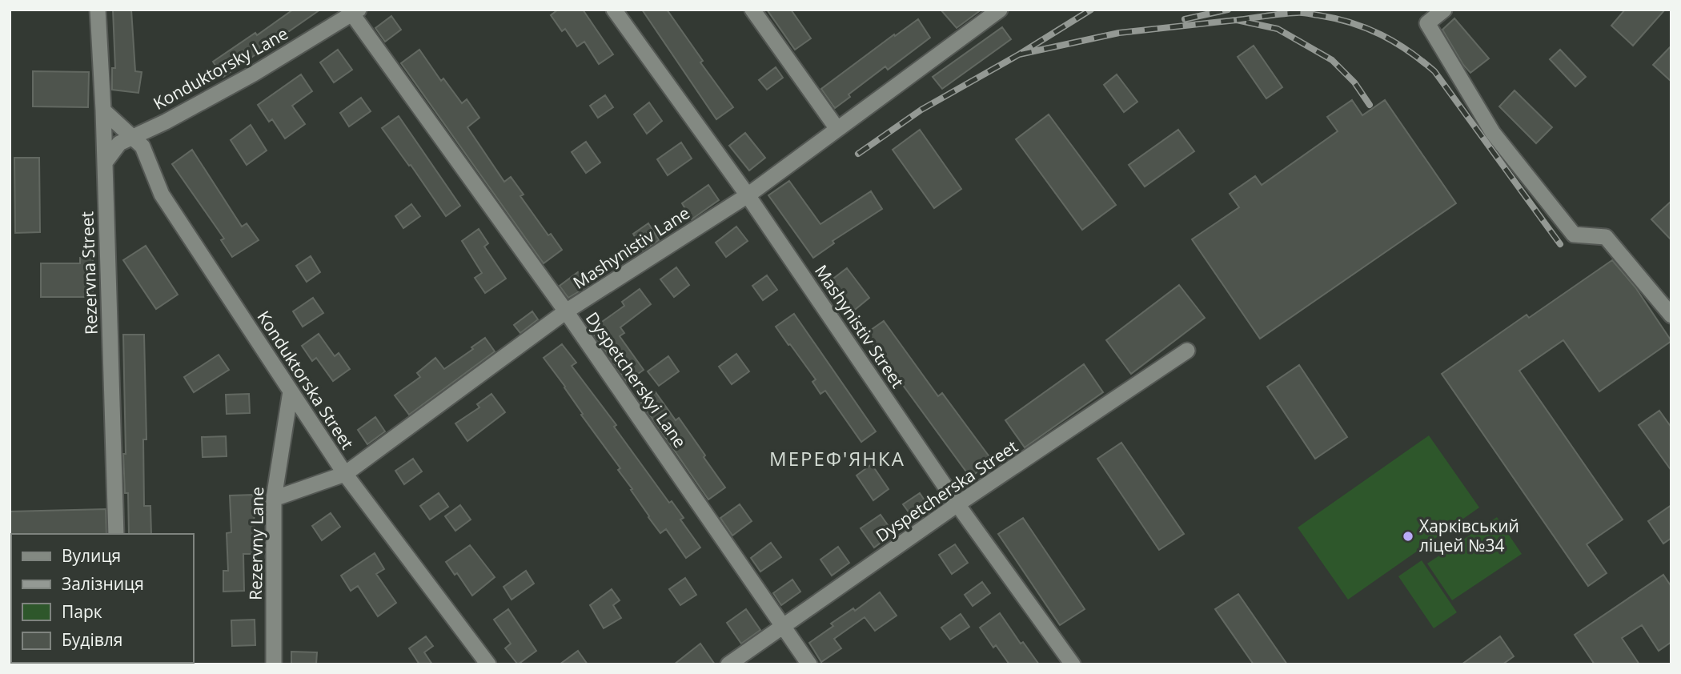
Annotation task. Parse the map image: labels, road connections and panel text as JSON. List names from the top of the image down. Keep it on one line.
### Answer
{"streets":{"street":["Konduktorsky Lane","Mashynistiv Lane","Rezervna Street","Mashynistiv Street","Konduktorska Street","Dyspetcherskyi Lane","Dyspetcherska Street","Rezervny Lane"]},"crossings":[["Konduktorsky Lane","Rezervna Street"],["Konduktorsky Lane","Konduktorska Street"],["Konduktorsky Lane","Dyspetcherskyi Lane"],["Mashynistiv Lane","Mashynistiv Street"],["Mashynistiv Lane","Konduktorska Street"],["Mashynistiv Lane","Dyspetcherskyi Lane"],["Mashynistiv Lane","Rezervny Lane"],["Rezervna Street","Konduktorska Street"],["Mashynistiv Street","Dyspetcherska Street"],["Konduktorska Street","Rezervny Lane"],["Dyspetcherskyi Lane","Dyspetcherska Street"]],"districts":["МЕРЕФ'ЯНКА"],"places":["Харківський ліцей №34"],"legend":["Вулиця","Залізниця","Парк","Будівля"]}
